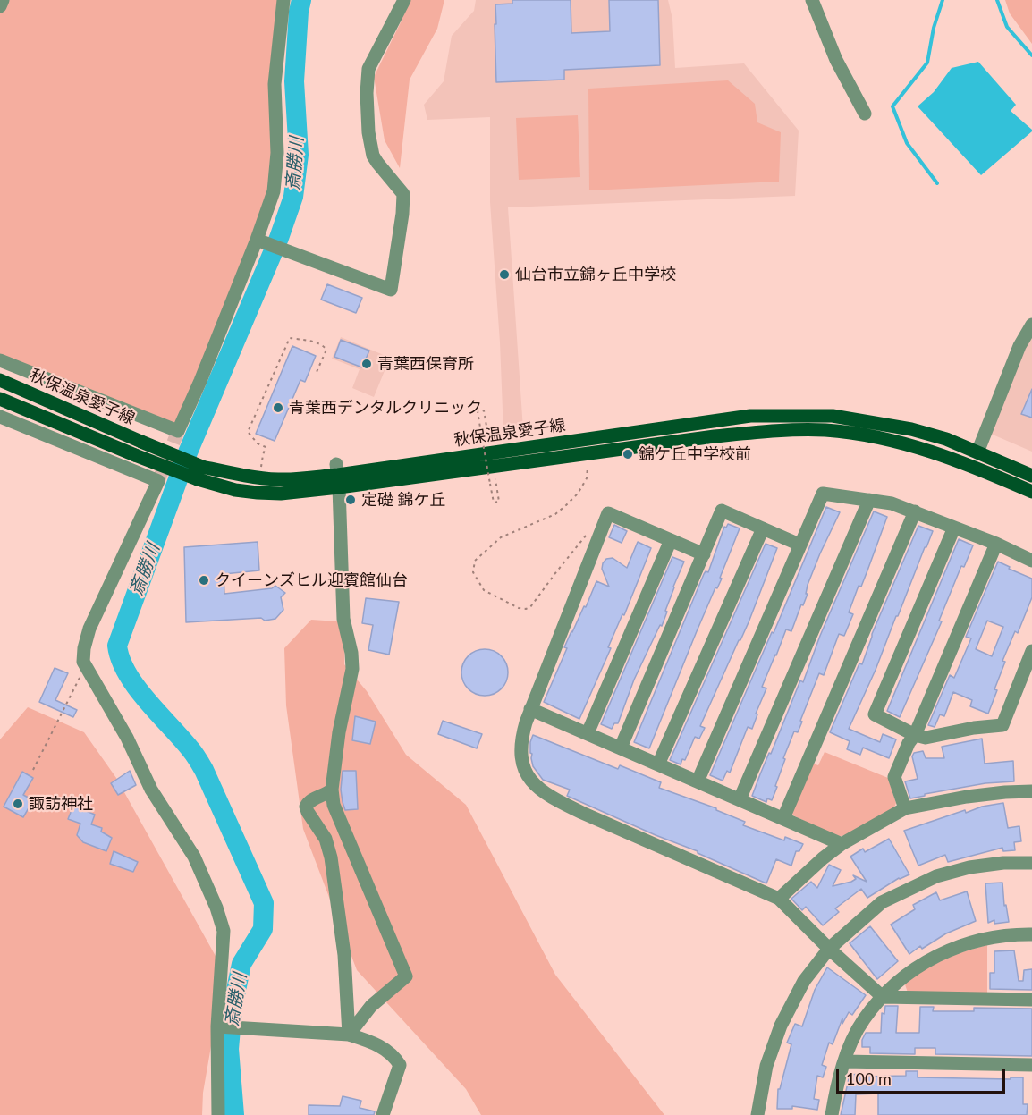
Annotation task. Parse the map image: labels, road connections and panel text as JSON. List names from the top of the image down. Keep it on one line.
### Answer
{"streets":{"main road":["秋保温泉愛子線"]},"water":["斎勝川"],"places":["仙台市立錦ヶ丘中学校","青葉西保育所","青葉西デンタルクリニック","錦ケ丘中学校前","定礎 錦ケ丘","クイーンズヒル迎賓館仙台","諏訪神社"],"scale_bar":"100 m"}
